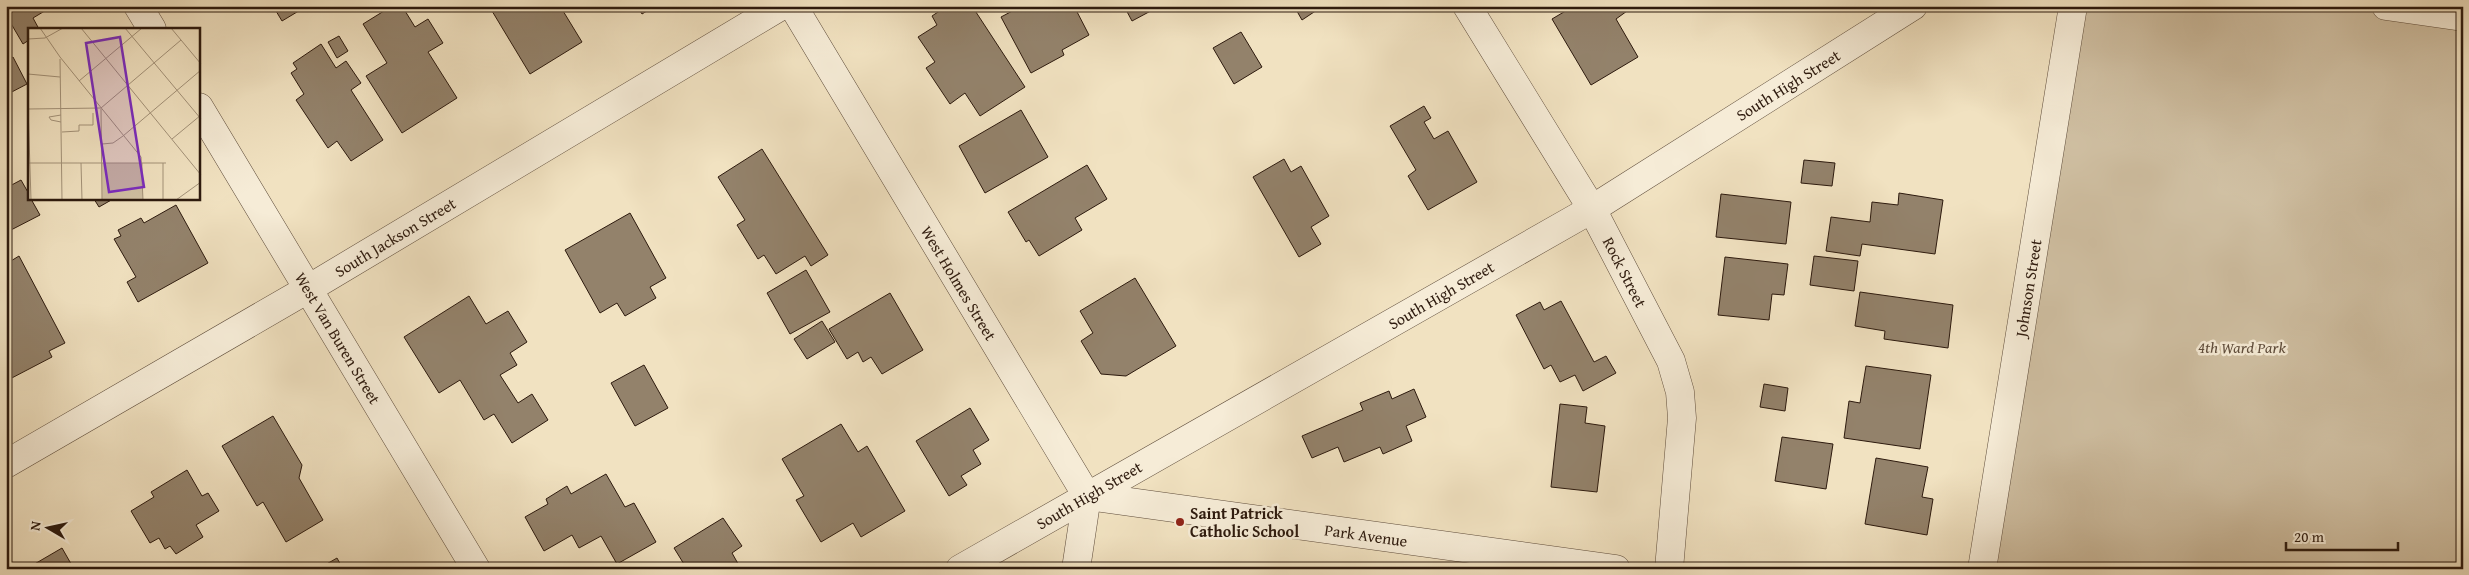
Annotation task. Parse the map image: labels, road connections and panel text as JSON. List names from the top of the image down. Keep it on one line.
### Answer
{"streets":{"street":["South High Street","South Jackson Street","Rock Street","West Holmes Street","Johnson Street","West Van Buren Street","Park Avenue"]},"crossings":[["South High Street","Rock Street"],["South High Street","West Holmes Street"],["South High Street","Park Avenue"],["South Jackson Street","West Van Buren Street"],["West Holmes Street","Park Avenue"]],"parks":["4th Ward Park"],"places":["Saint Patrick Catholic School"],"scale_bar":"20 m","north":"left"}
